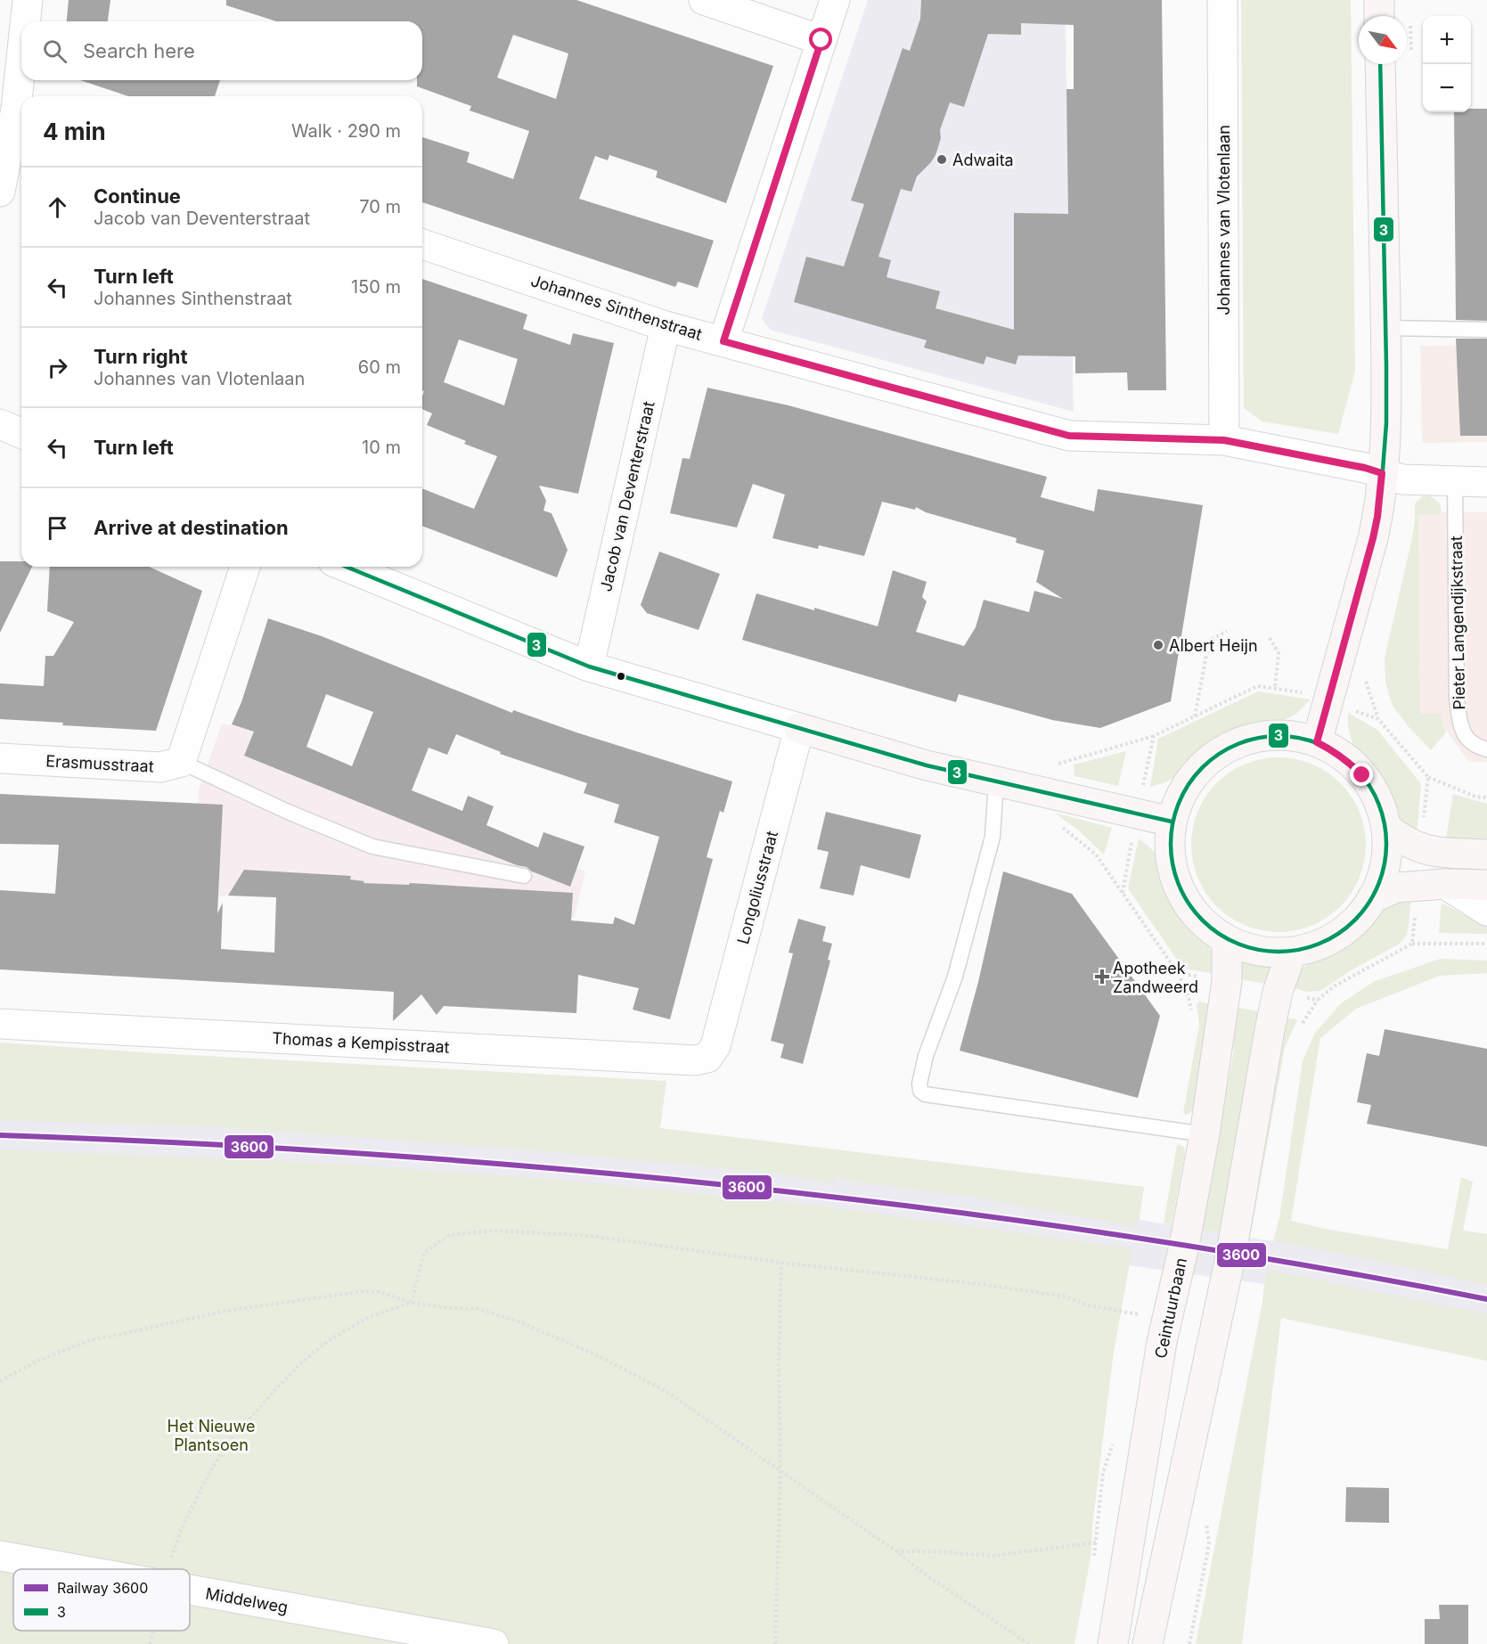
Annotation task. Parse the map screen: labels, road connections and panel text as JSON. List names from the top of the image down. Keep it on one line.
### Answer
{"streets":{"street":["Johannes van Vlotenlaan","Johannes Sinthenstraat","Jacob van Deventerstraat","Erasmusstraat","Longoliusstraat","Thomas a Kempisstraat","Ceintuurbaan","Middelweg"],"lane":["Pieter Langendijkstraat"]},"crossings":[["Johannes van Vlotenlaan","Johannes Sinthenstraat"],["Johannes Sinthenstraat","Jacob van Deventerstraat"],["Johannes Sinthenstraat","Pieter Langendijkstraat"],["Longoliusstraat","Thomas a Kempisstraat"]],"parks":["Het Nieuwe Plantsoen"],"places":{"other":["Adwaita","Albert Heijn"],"health":["Apotheek Zandweerd"]},"lines":["transit line 3","rail line 3600"],"legend":["Railway 3600","3"],"north":"bottom right","page":{"map_buttons":["+","−"],"search":"Search here","heading":["4 min","Walk · 290 m"],"list":[["Continue","Jacob van Deventerstraat","70 m"],["Turn left","Johannes Sinthenstraat","150 m"],["Turn right","Johannes van Vlotenlaan","60 m"],["Turn left","10 m"],"Arrive at destination"]}}
